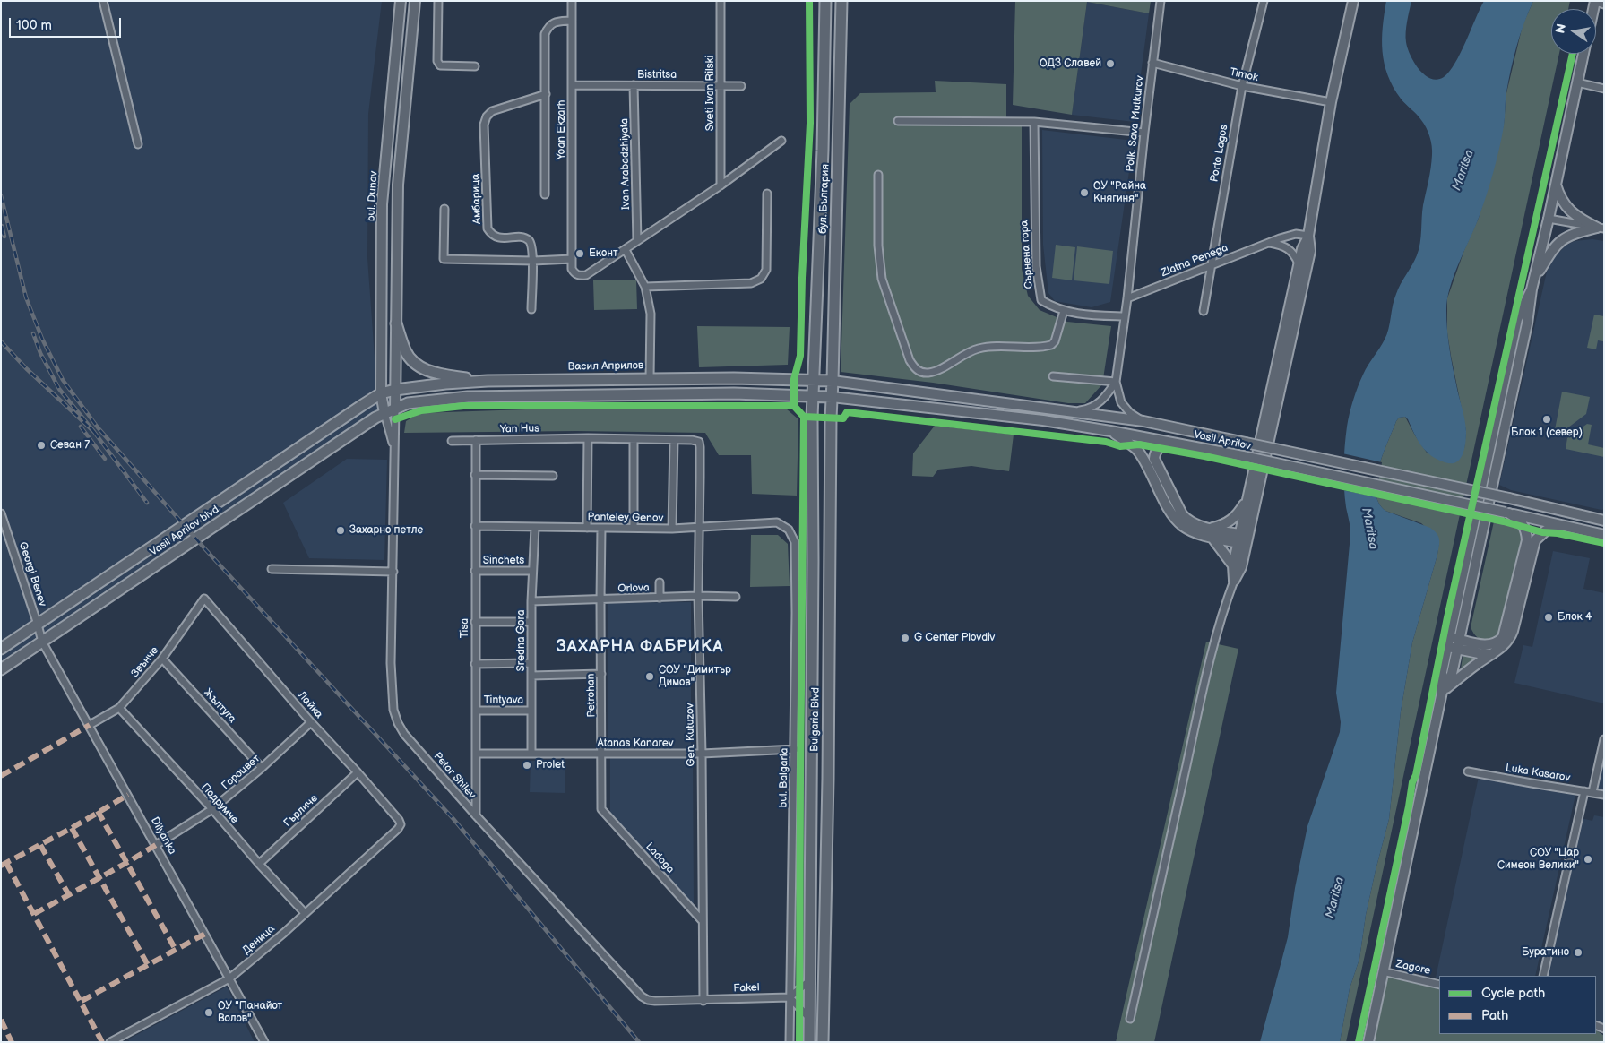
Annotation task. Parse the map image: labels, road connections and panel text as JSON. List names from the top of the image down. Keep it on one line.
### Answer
{"streets":{"main road":["bul. Dunav","бул. България","Васил Априлов","Vasil Aprilov","Vasil Aprilov blvd.","Bulgaria Blvd"],"street":["Bistritsa","Timok","Sveti Ivan Rilski","Polk. Sava Mutkurov","Yoan Ekzarh","Porto Lagos","Ivan Arabadzhiyata","Амбарица","Сърнена гора","Zlatna Penega","Yan Hus","Panteley Genov","Sinchets","Georgi Benev","Orlova","Tisa","Sredna Gora","Звънче","Petrohan","Tintyava","Лайка","Жълтуга","Gen. Kutuzov","Atanas Kanarev","Гороцвет","Luka Kasarov","Petar Shilev","bul. Balgaria","Подрумче","Гърличе","Dilyanka","Ladoga","Деница","Zagore","Fakel"]},"crossings":[["Bistritsa","Sveti Ivan Rilski"],["Bistritsa","Yoan Ekzarh"],["Bistritsa","Ivan Arabadzhiyata"],["Timok","Polk. Sava Mutkurov"],["Timok","Porto Lagos"],["Polk. Sava Mutkurov","Сърнена гора"],["Polk. Sava Mutkurov","Zlatna Penega"],["Porto Lagos","Zlatna Penega"],["bul. Dunav","Васил Априлов"],["bul. Dunav","Vasil Aprilov blvd."],["bul. Dunav","Petar Shilev"],["бул. България","Васил Априлов"],["бул. България","Vasil Aprilov"],["бул. България","Bulgaria Blvd"],["Васил Априлов","Vasil Aprilov"],["Васил Априлов","Vasil Aprilov blvd."],["Yan Hus","Tisa"],["Yan Hus","Gen. Kutuzov"],["Vasil Aprilov","Bulgaria Blvd"],["Panteley Genov","Tisa"],["Panteley Genov","Sredna Gora"],["Panteley Genov","Petrohan"],["Panteley Genov","Gen. Kutuzov"],["Panteley Genov","bul. Balgaria"],["Vasil Aprilov blvd.","Georgi Benev"],["Vasil Aprilov blvd.","Petar Shilev"],["Vasil Aprilov blvd.","Dilyanka"],["Sinchets","Tisa"],["Sinchets","Sredna Gora"],["Georgi Benev","Dilyanka"],["Orlova","Sredna Gora"],["Orlova","Petrohan"],["Orlova","Gen. Kutuzov"],["Tisa","Tintyava"],["Tisa","Atanas Kanarev"],["Tisa","Petar Shilev"],["Sredna Gora","Tintyava"],["Sredna Gora","Atanas Kanarev"],["Звънче","Лайка"],["Звънче","Жълтуга"],["Звънче","Подрумче"],["Звънче","Dilyanka"],["Petrohan","Atanas Kanarev"],["Petrohan","Ladoga"],["Лайка","Гороцвет"],["Лайка","Гърличе"],["Лайка","Деница"],["Жълтуга","Гороцвет"],["Gen. Kutuzov","Atanas Kanarev"],["Gen. Kutuzov","Petar Shilev"],["Gen. Kutuzov","Ladoga"],["Gen. Kutuzov","Fakel"],["Atanas Kanarev","bul. Balgaria"],["Гороцвет","Подрумче"],["Гороцвет","Dilyanka"],["Petar Shilev","Fakel"],["bul. Balgaria","Fakel"],["Подрумче","Гърличе"],["Подрумче","Деница"],["Dilyanka","Деница"]],"districts":["ЗАХАРНА ФАБРИКА"],"water":["Maritsa"],"places":["ОДЗ Славей","ОУ \"Райна Княгиня\"","Еконт","Блок 1 (север)","Севан 7","Захарно петле","Блок 4","G Center Plovdiv","СОУ \"Димитър Димов\"","Prolet","СОУ \"Цар Симеон Велики\"","Буратино","ОУ \"Панайот Волов\""],"legend":["Cycle path","Path"],"scale_bar":"100 m","north":"left"}
